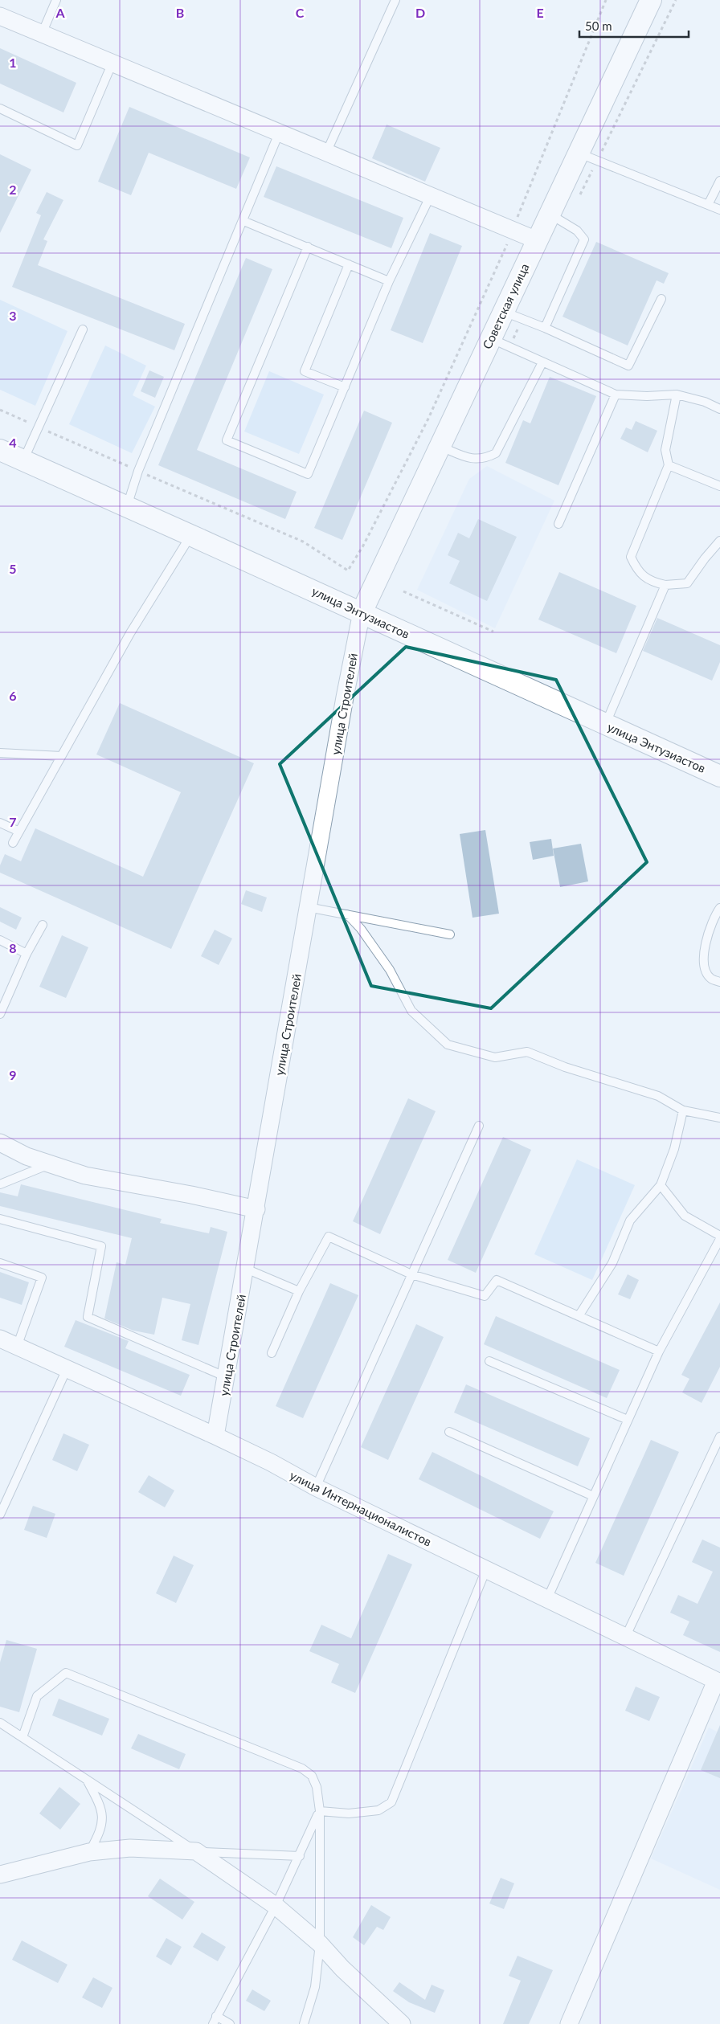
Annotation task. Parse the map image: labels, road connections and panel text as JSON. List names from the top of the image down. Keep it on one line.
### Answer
{"streets":{"street":["Советская улица","улица Энтузиастов","улица Строителей","улица Интернационалистов"]},"crossings":[["Советская улица","улица Энтузиастов"],["Советская улица","улица Строителей"],["улица Энтузиастов","улица Строителей"],["улица Строителей","улица Интернационалистов"]],"scale_bar":"50 m","grid":{"columns":["A","B","C","D","E"],"rows":["1","2","3","4","5","6","7","8","9"]}}
